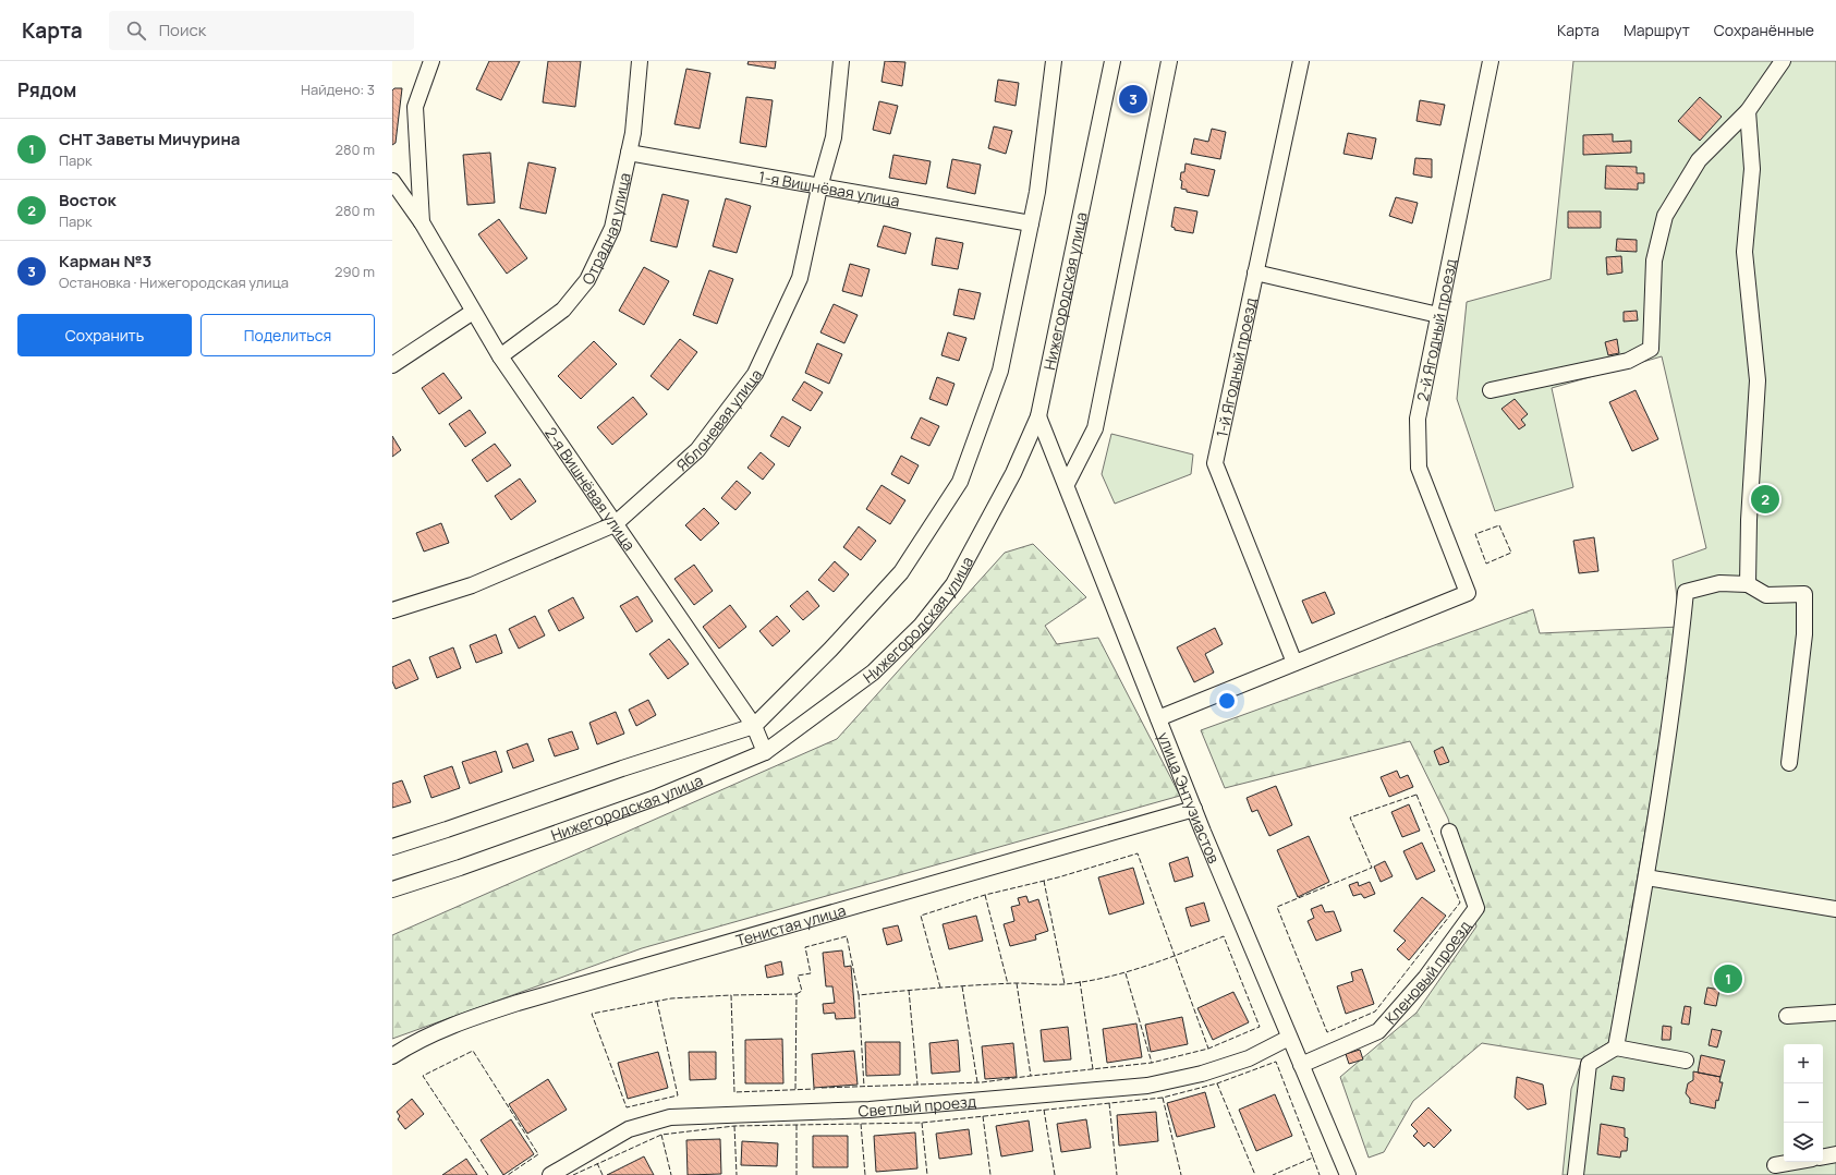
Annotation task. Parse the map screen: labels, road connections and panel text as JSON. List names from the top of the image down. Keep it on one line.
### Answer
{"streets":{"street":["1-я Вишнёвая улица","Отрадная улица","Нижегородская улица","2-й Ягодный проезд","1-й Ягодный проезд","Яблоневая улица","2-я Вишнёвая улица","улица Энтузиастов","Тенистая улица","Кленовый проезд","Светлый проезд"]},"crossings":[["1-я Вишнёвая улица","Отрадная улица"],["1-я Вишнёвая улица","Яблоневая улица"],["Отрадная улица","2-я Вишнёвая улица"],["Нижегородская улица","2-я Вишнёвая улица"],["Нижегородская улица","улица Энтузиастов"],["2-й Ягодный проезд","1-й Ягодный проезд"],["Яблоневая улица","2-я Вишнёвая улица"],["улица Энтузиастов","Тенистая улица"],["улица Энтузиастов","Кленовый проезд"],["улица Энтузиастов","Светлый проезд"]],"page":{"header":"Карта","search":"Поиск","nav":["Карта","Маршрут","Сохранённые"],"heading":["Рядом","Найдено: 3"],"pins":["3","2","1"],"list":[{"mark":"1","name":"СНТ Заветы Мичурина","note":"Парк","value":"280 m"},{"mark":"2","name":"Восток","note":"Парк","value":"280 m"},{"mark":"3","name":"Карман №3","note":"Остановка · Нижегородская улица","value":"290 m"}],"buttons":["Сохранить","Поделиться"],"map_buttons":["+","−"]}}
